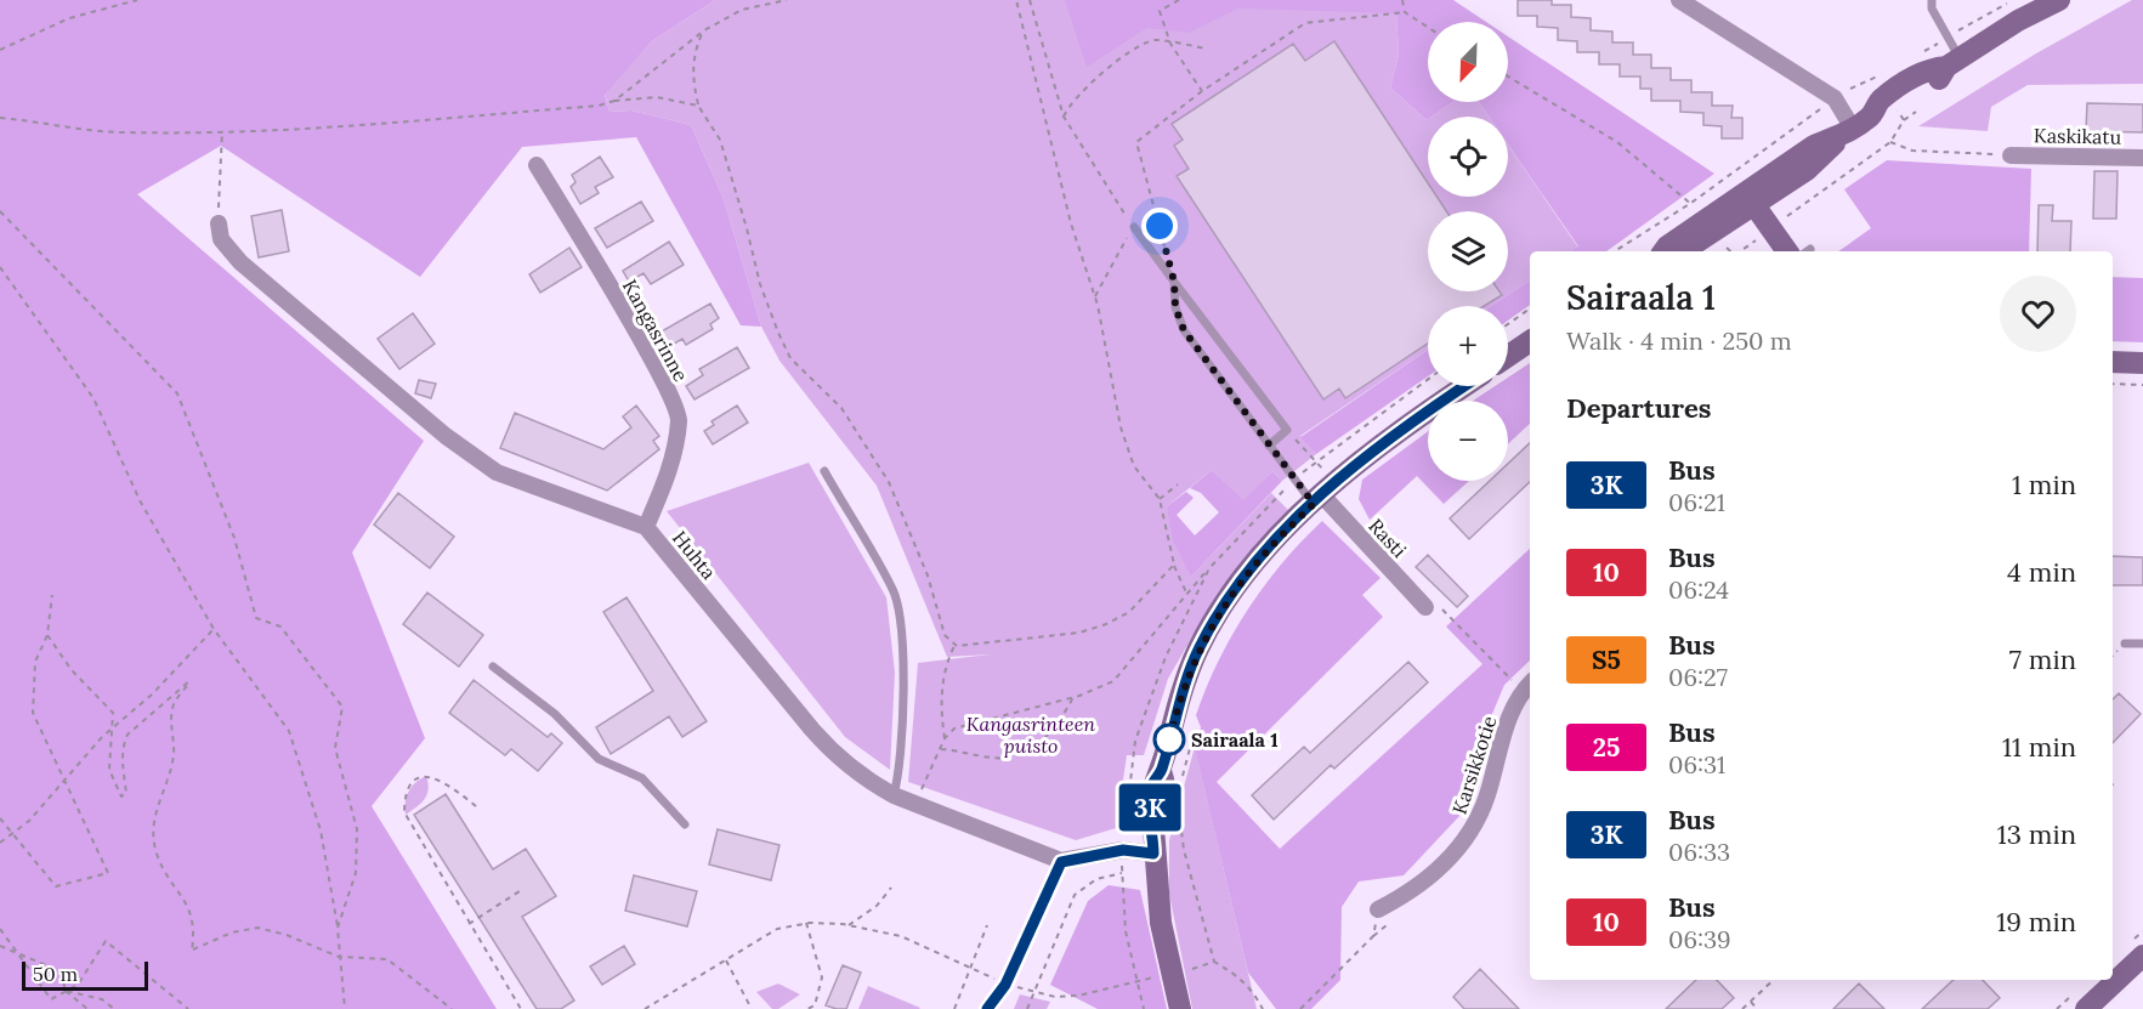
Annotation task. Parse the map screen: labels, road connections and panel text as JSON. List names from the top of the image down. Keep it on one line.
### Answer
{"streets":{"street":["Kaskikatu","Kangasrinne","Rasti","Huhta","Karsikkotie"]},"crossings":[["Kangasrinne","Huhta"]],"parks":["Kangasrinteen puisto"],"places":["Sairaala 1"],"lines":["bus line 3K"],"scale_bar":"50 m","north":"bottom left","page":{"on_map":"3K","map_buttons":["+","−"],"heading":[["Sairaala 1","Walk · 4 min · 250 m"],"Departures"],"list":[{"mark":"3K","name":"Bus","note":"06:21","value":"1 min"},{"mark":"10","name":"Bus","note":"06:24","value":"4 min"},{"mark":"S5","name":"Bus","note":"06:27","value":"7 min"},{"mark":"25","name":"Bus","note":"06:31","value":"11 min"},{"mark":"3K","name":"Bus","note":"06:33","value":"13 min"},{"mark":"10","name":"Bus","note":"06:39","value":"19 min"}],"scale":"50 m"}}
